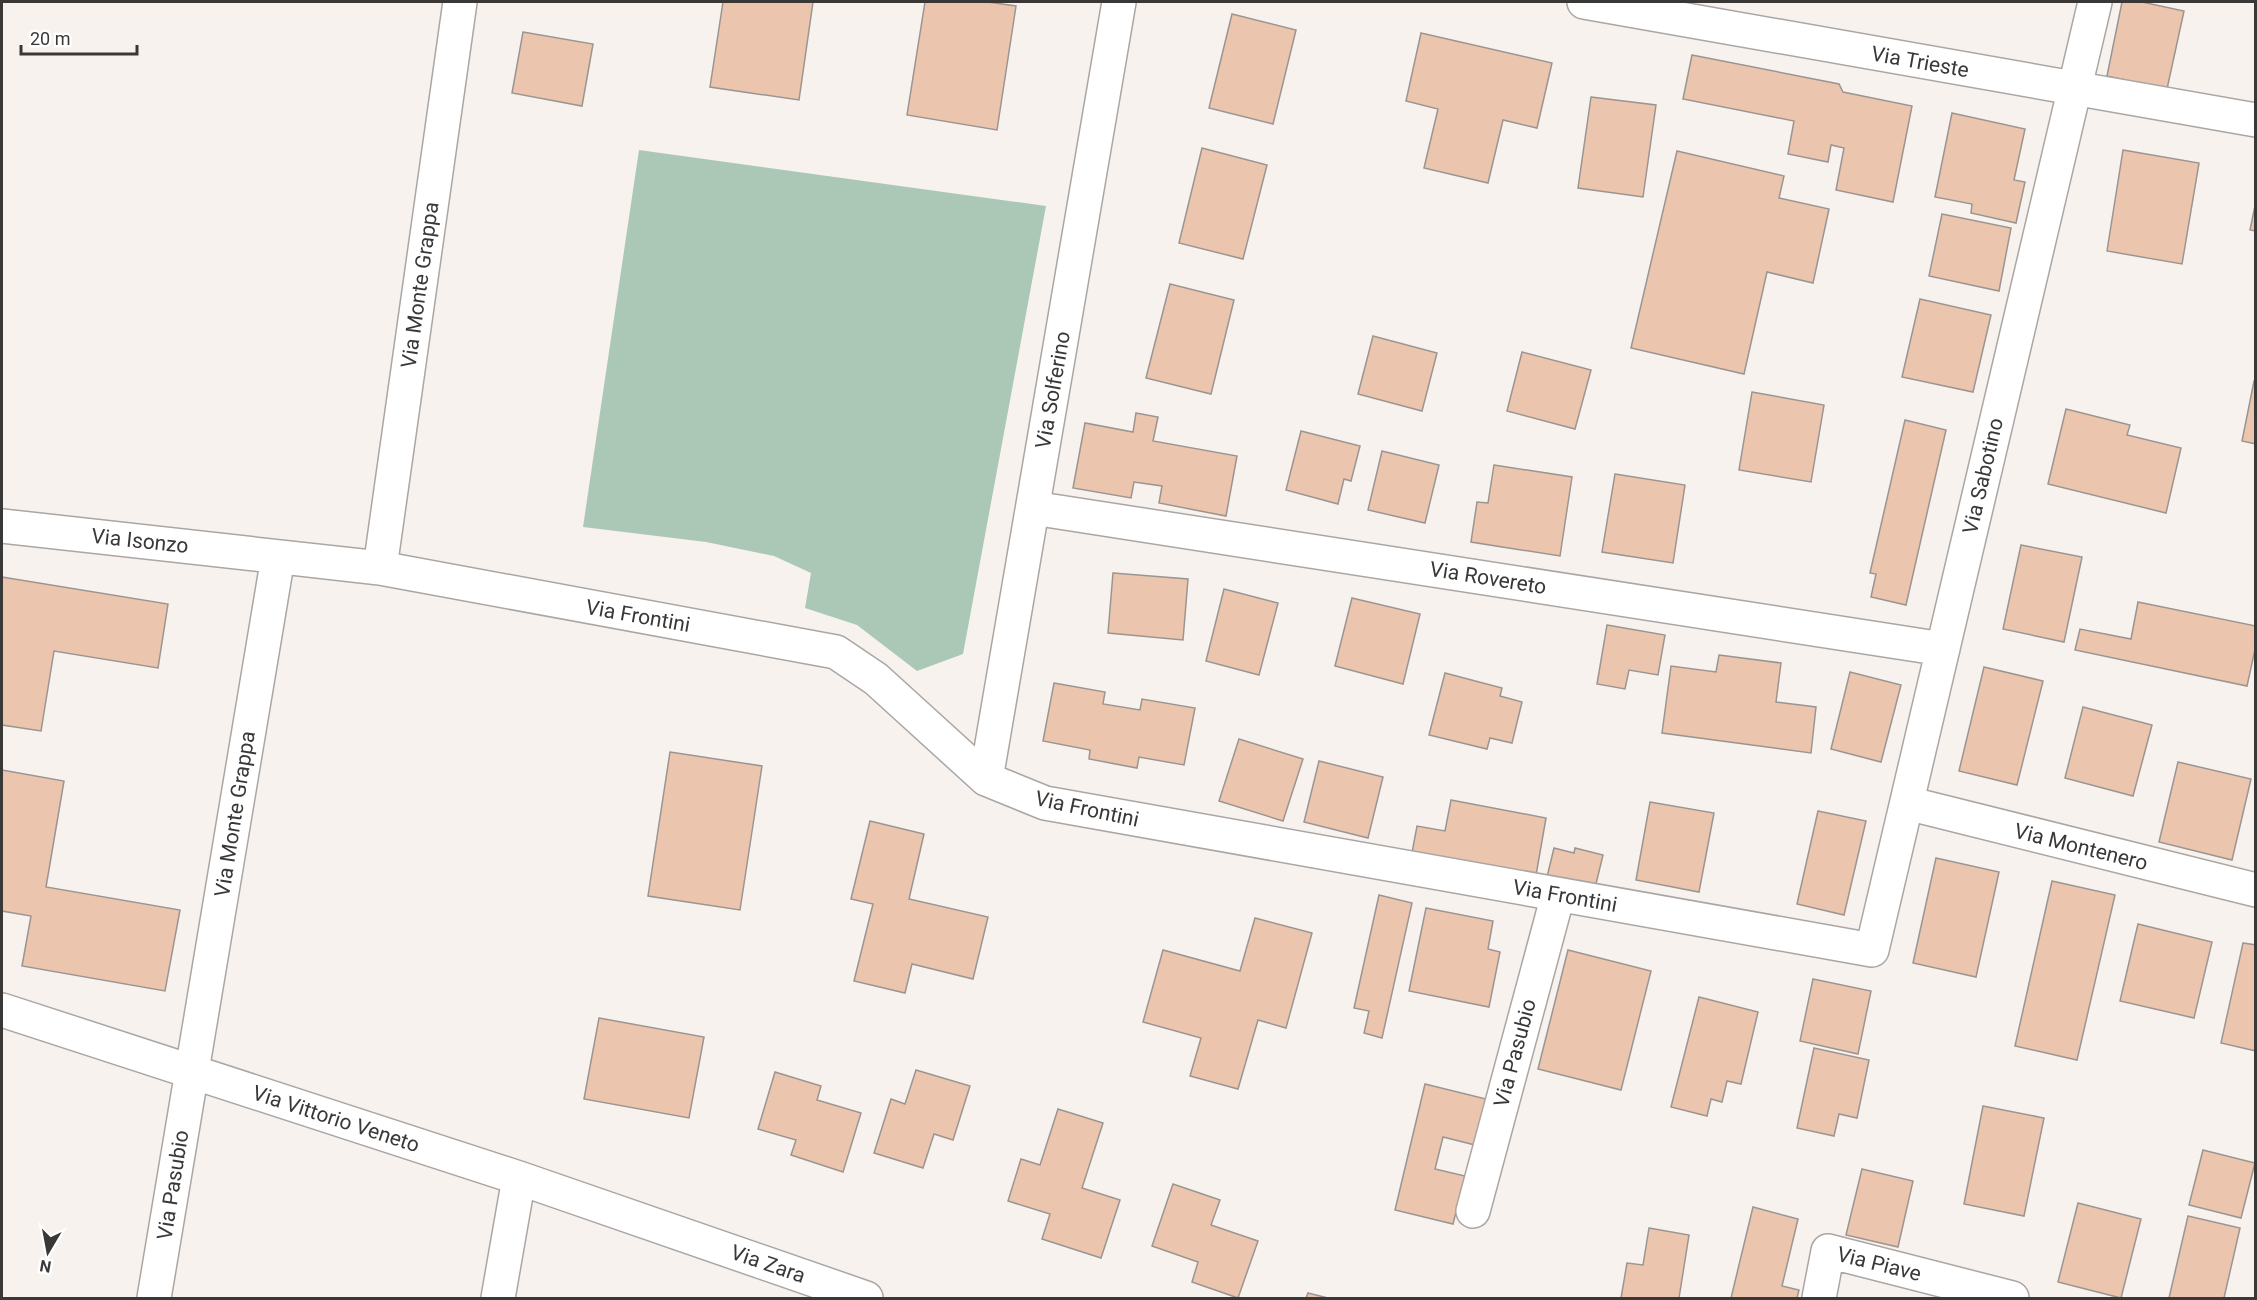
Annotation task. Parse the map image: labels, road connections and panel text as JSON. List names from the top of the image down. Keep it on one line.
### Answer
{"streets":{"street":["Via Trieste","Via Monte Grappa","Via Solferino","Via Sabotino","Via Isonzo","Via Rovereto","Via Frontini","Via Montenero","Via Pasubio","Via Vittorio Veneto","Via Zara","Via Piave"]},"crossings":[["Via Trieste","Via Sabotino"],["Via Monte Grappa","Via Isonzo"],["Via Monte Grappa","Via Frontini"],["Via Monte Grappa","Via Pasubio"],["Via Monte Grappa","Via Vittorio Veneto"],["Via Solferino","Via Rovereto"],["Via Solferino","Via Frontini"],["Via Sabotino","Via Rovereto"],["Via Sabotino","Via Frontini"],["Via Sabotino","Via Montenero"],["Via Isonzo","Via Frontini"],["Via Frontini","Via Pasubio"],["Via Pasubio","Via Vittorio Veneto"],["Via Vittorio Veneto","Via Zara"]],"scale_bar":"20 m","north":"bottom"}
